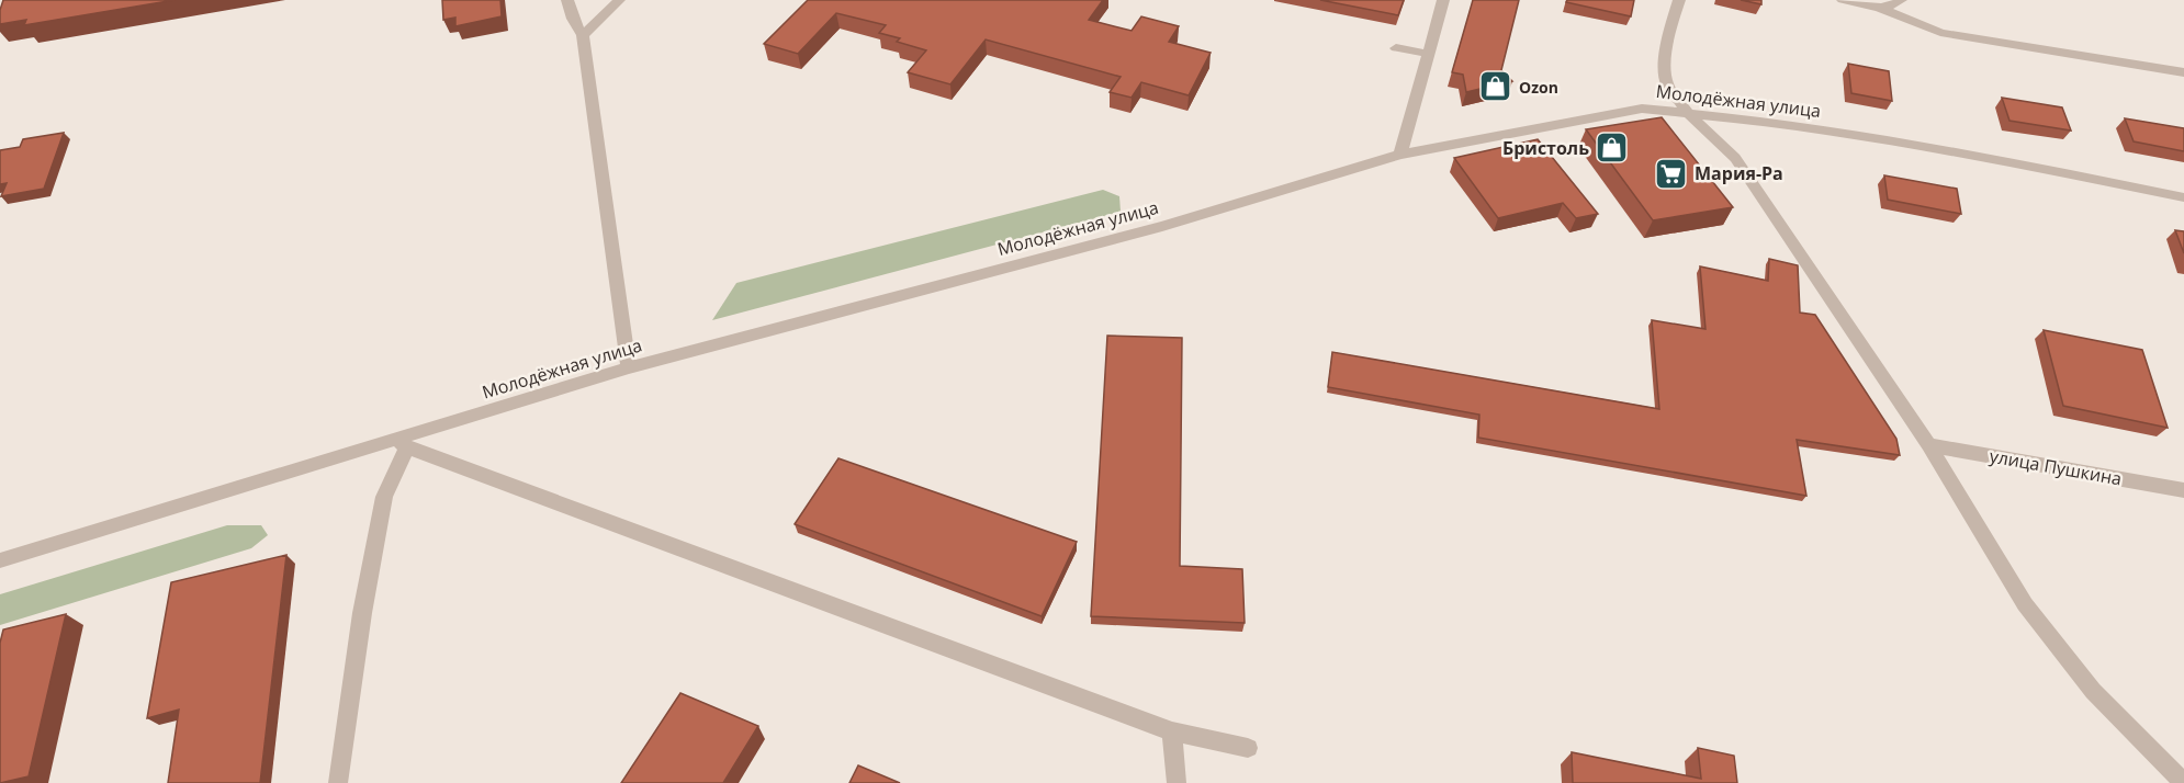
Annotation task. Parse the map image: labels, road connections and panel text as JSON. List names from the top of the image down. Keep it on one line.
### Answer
{"streets":{"street":["Молодёжная улица","улица Пушкина"]},"places":{"shop":["Ozon","Бристоль"],"supermarket":["Мария-Ра"]}}
